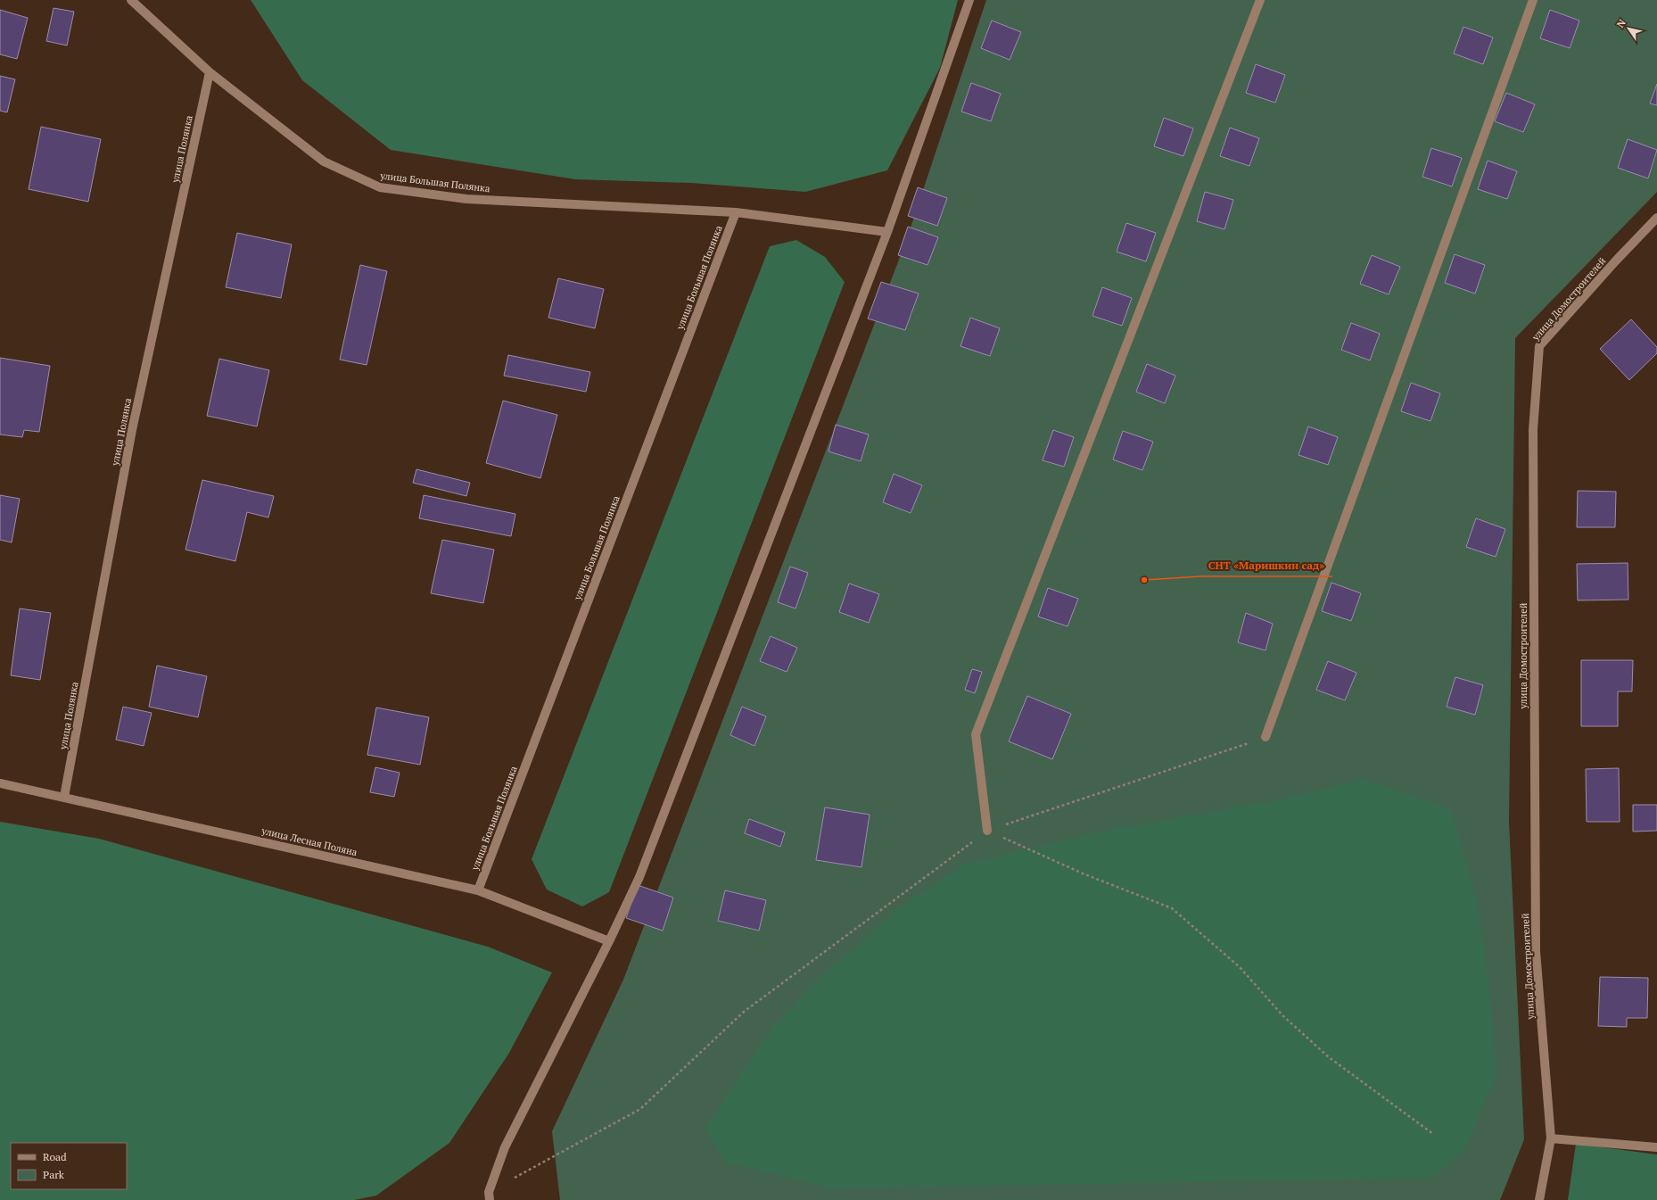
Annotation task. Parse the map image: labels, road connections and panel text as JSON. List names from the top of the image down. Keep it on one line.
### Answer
{"streets":{"street":["улица Полянка","улица Большая Полянка","улица Домостроителей","улица Лесная Поляна"]},"crossings":[["улица Полянка","улица Большая Полянка"],["улица Полянка","улица Лесная Поляна"],["улица Большая Полянка","улица Лесная Поляна"]],"places":["СНТ «Маришкин сад»"],"legend":["Road","Park"],"north":"top left"}
